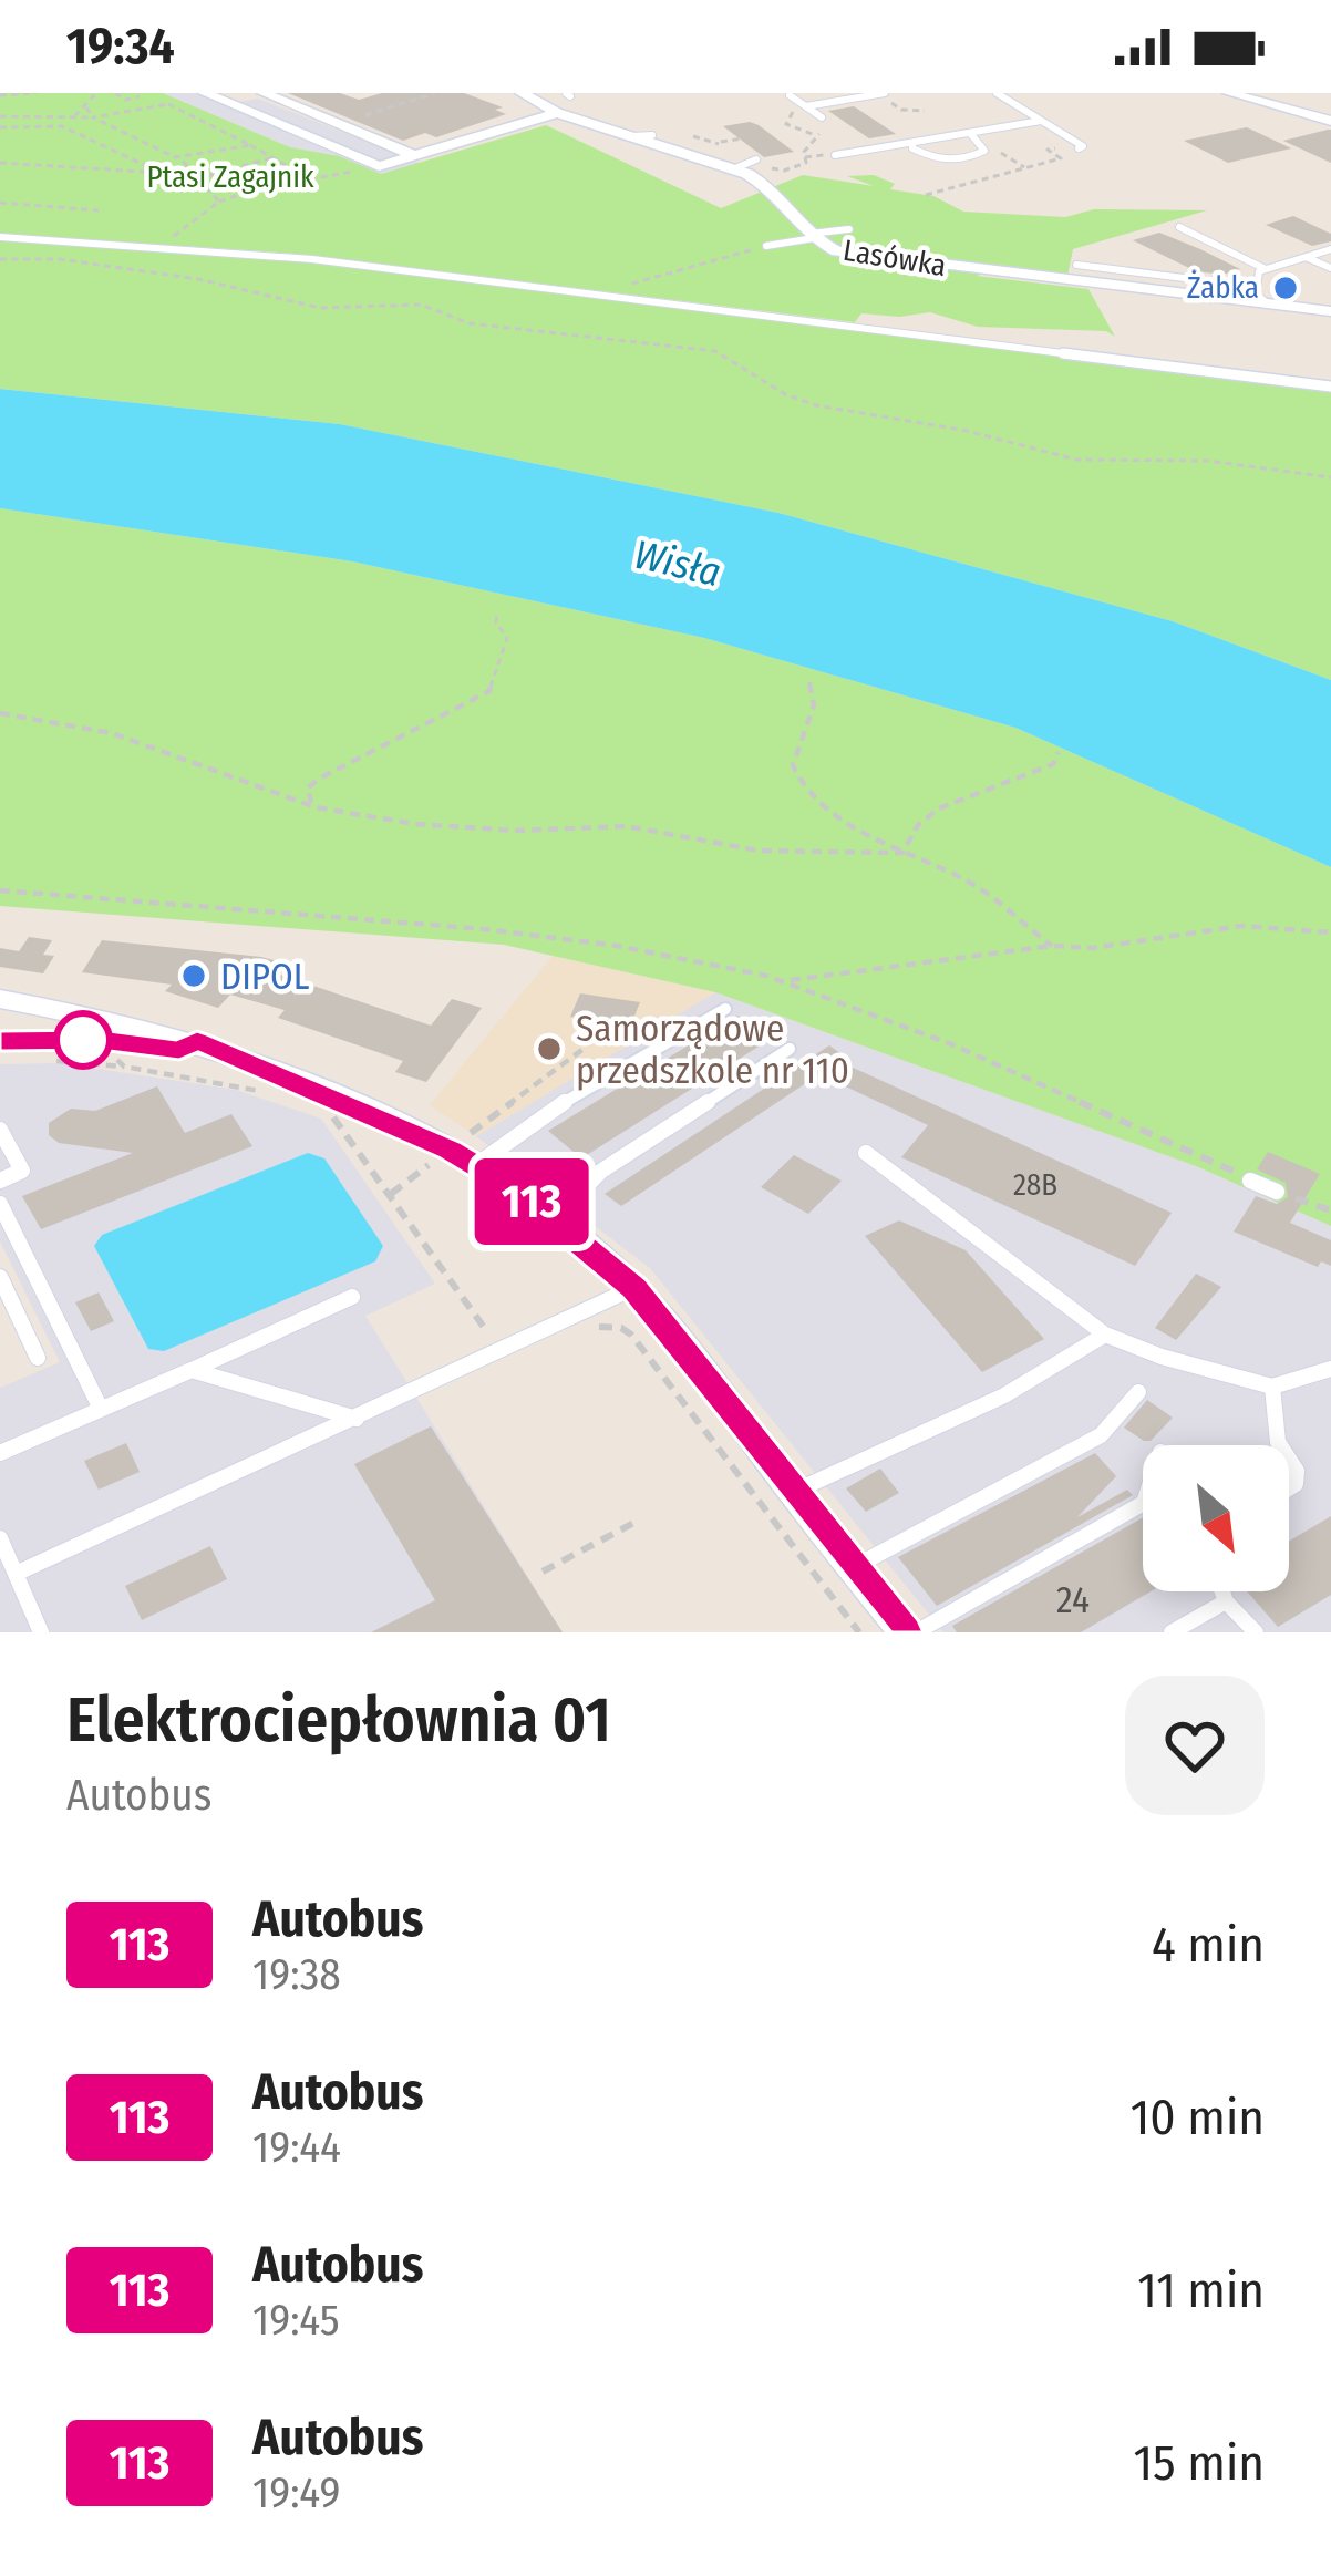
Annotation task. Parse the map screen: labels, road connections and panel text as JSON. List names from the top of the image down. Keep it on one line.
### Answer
{"streets":{"street":["Lasówka"]},"water":["Wisła"],"parks":["Ptasi Zagajnik"],"places":["Żabka","DIPOL","Samorządowe przedszkole nr 110"],"lines":["bus line 113"],"house_numbers":["28B","24"],"north":"bottom right","page":{"status":"19:34","on_map":"113","heading":["Elektrociepłownia 01","Autobus"],"list":[{"mark":"113","name":"Autobus","note":"19:38","value":"4 min"},{"mark":"113","name":"Autobus","note":"19:44","value":"10 min"},{"mark":"113","name":"Autobus","note":"19:45","value":"11 min"},{"mark":"113","name":"Autobus","note":"19:49","value":"15 min"}]}}
